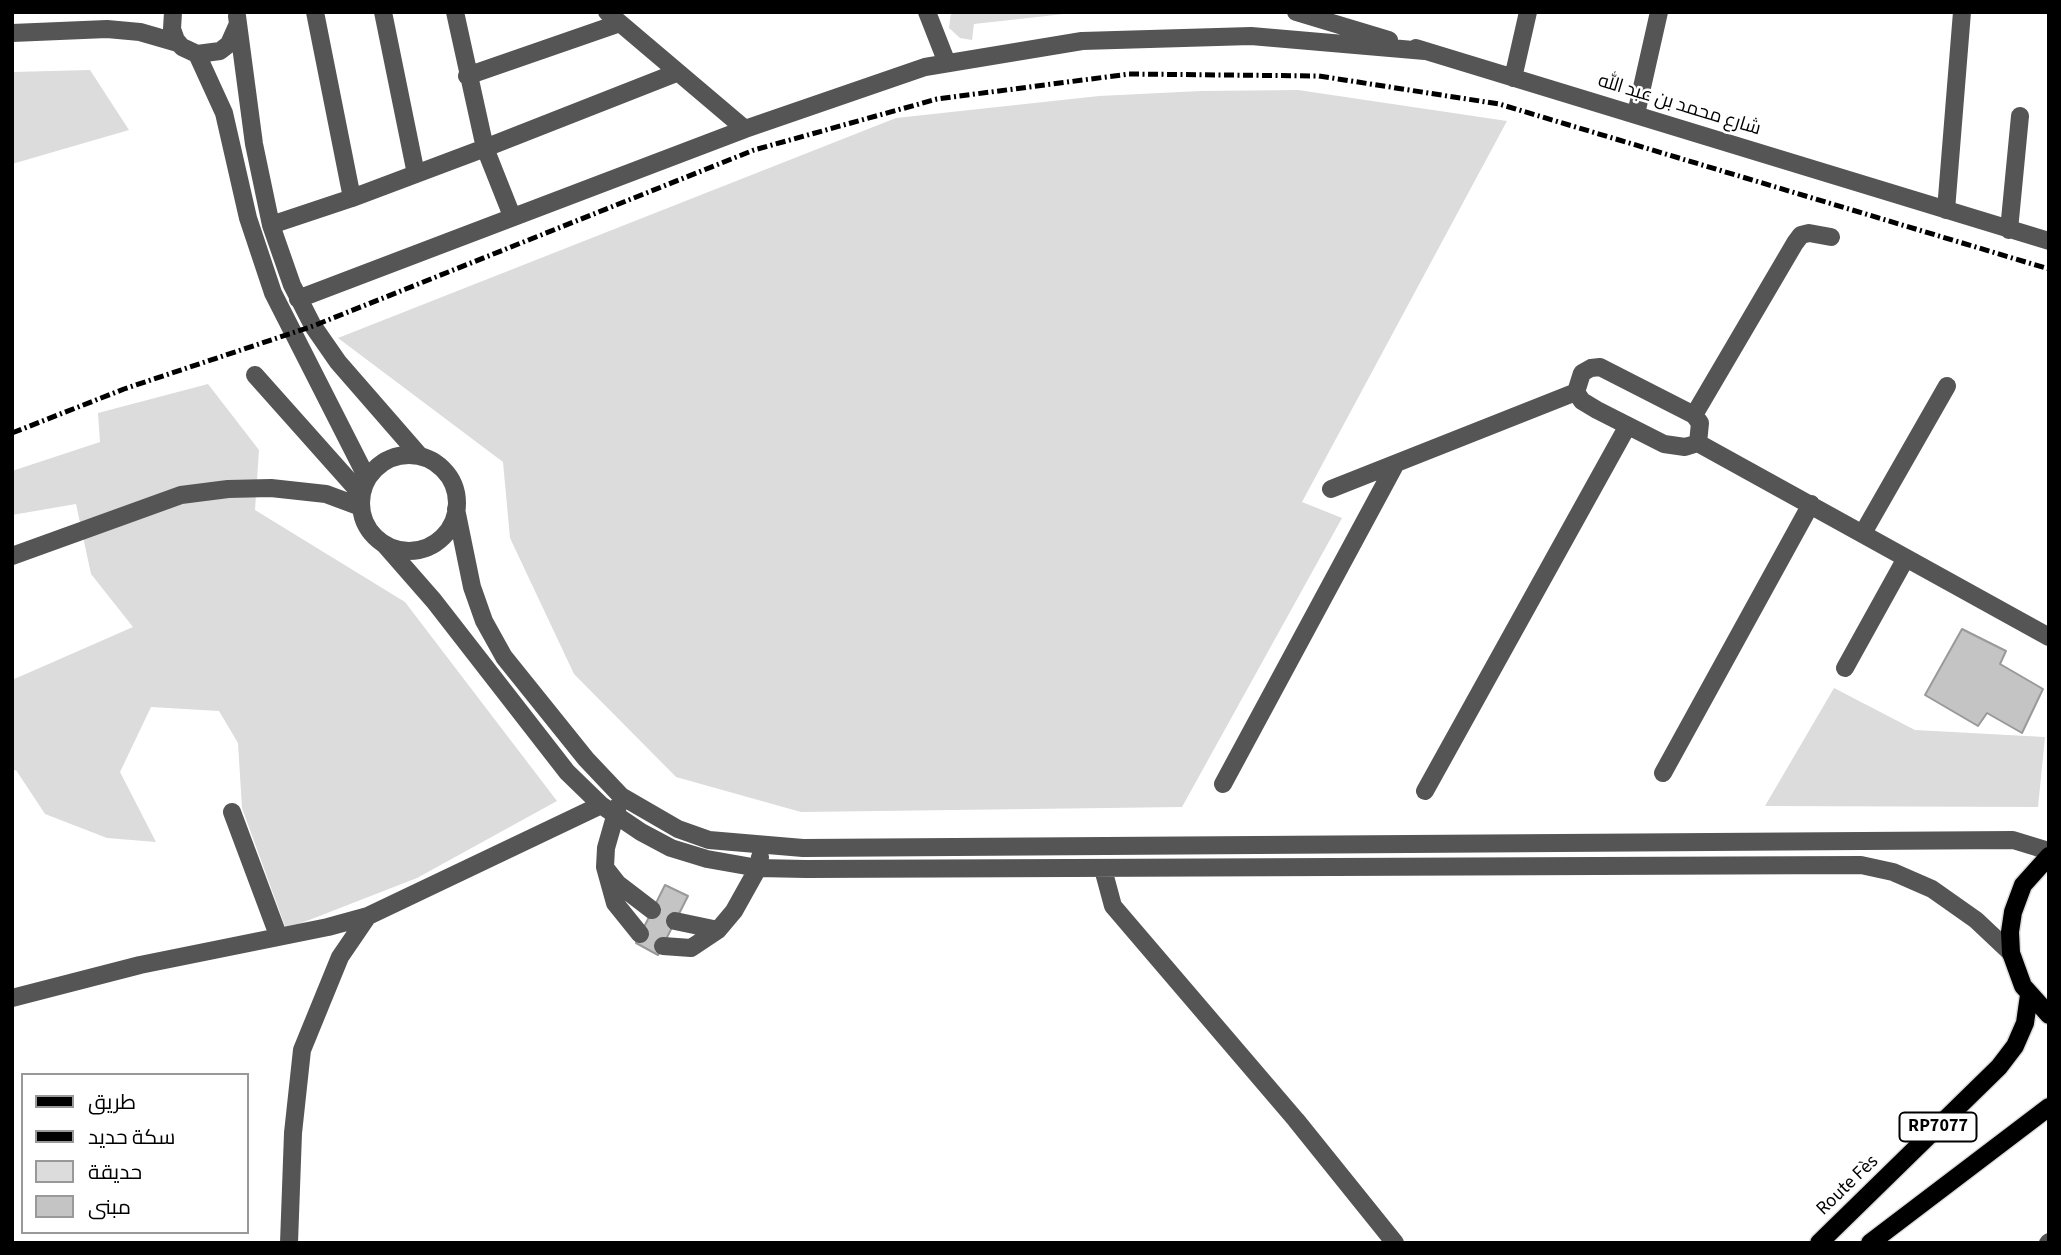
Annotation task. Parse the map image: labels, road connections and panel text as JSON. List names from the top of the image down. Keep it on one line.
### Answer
{"streets":{"main road":["RP7077","Route Fès"],"street":["شارع محمد بن عبد الله"]},"legend":["طريق","سكة حديد","حديقة","مبنى"]}
